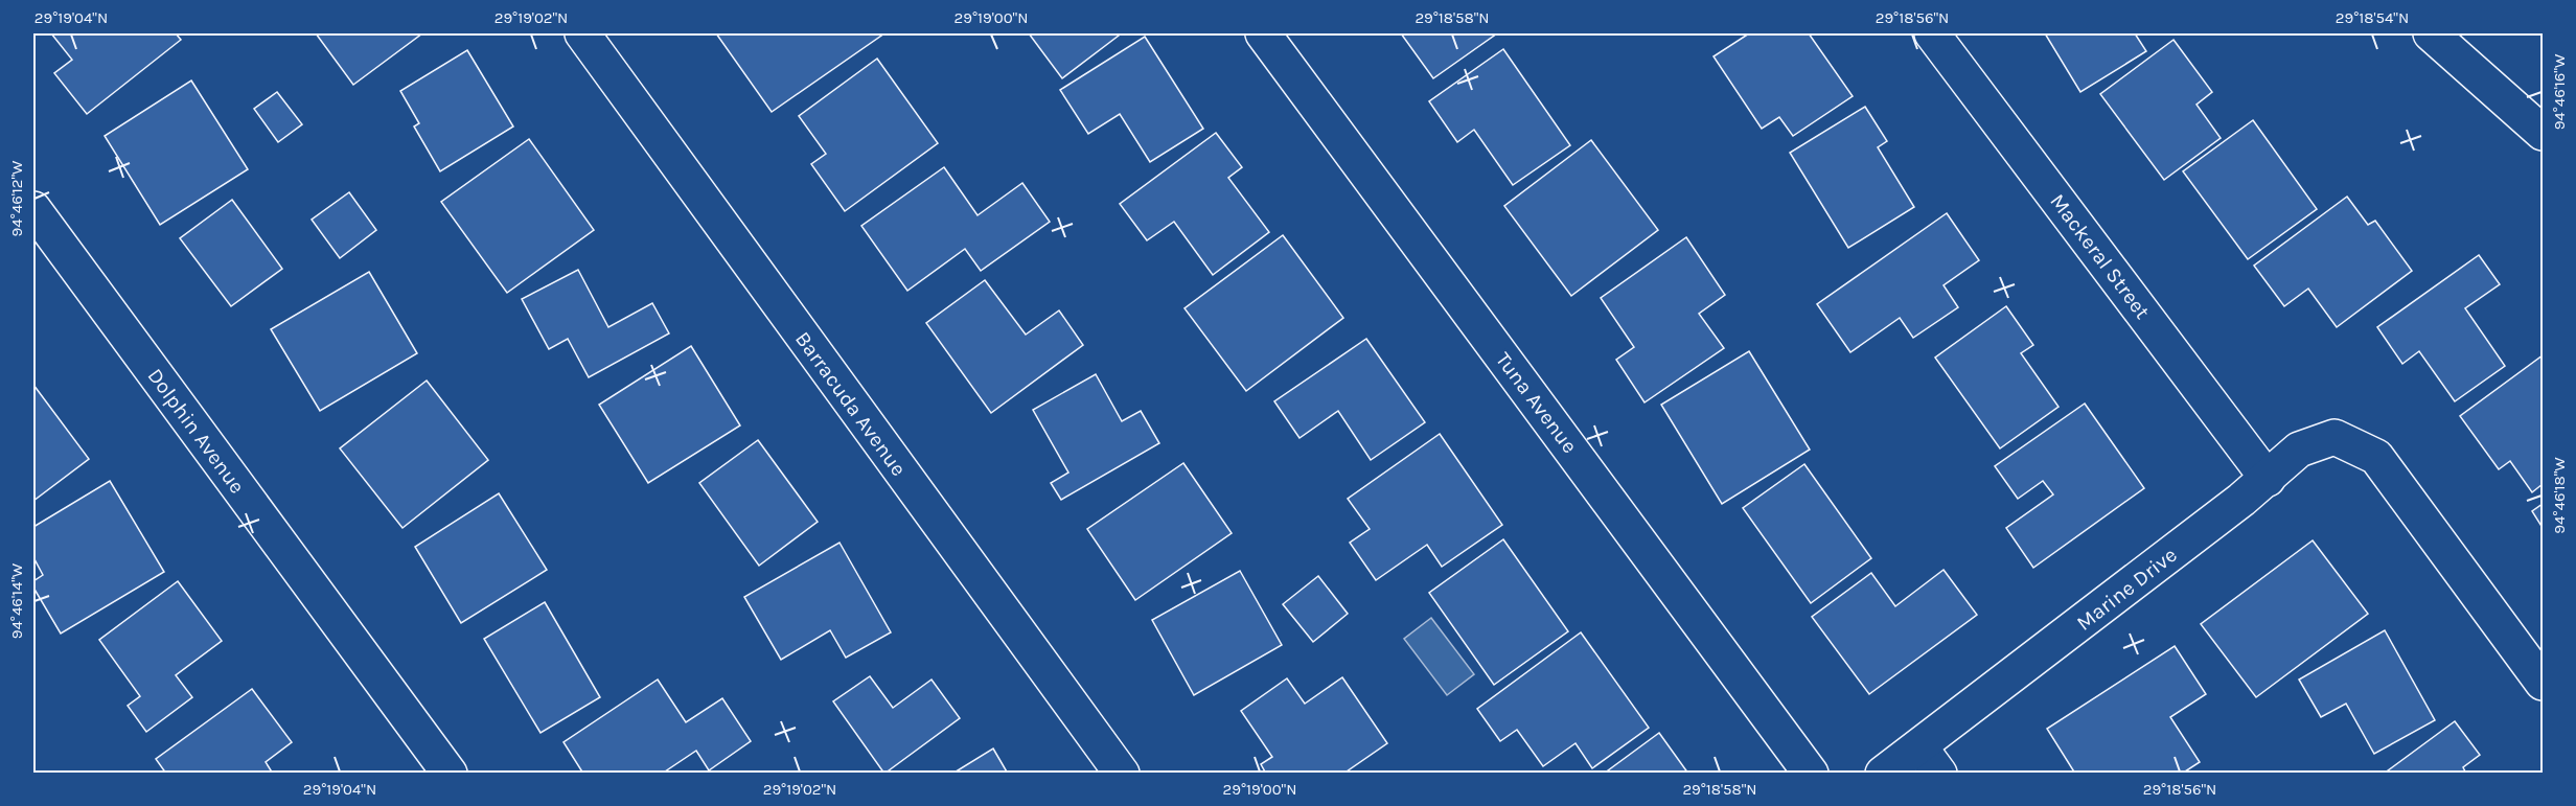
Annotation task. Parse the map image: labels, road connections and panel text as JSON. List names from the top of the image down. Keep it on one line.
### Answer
{"streets":{"street":["Mackeral Street","Tuna Avenue","Barracuda Avenue","Dolphin Avenue","Marine Drive"]},"crossings":[["Mackeral Street","Marine Drive"]],"coordinates":["29°19'04\"N","29°19'02\"N","29°19'00\"N","29°18'58\"N","29°18'56\"N","29°18'54\"N","94°46'16\"W","94°46'12\"W","94°46'18\"W","94°46'14\"W"]}
